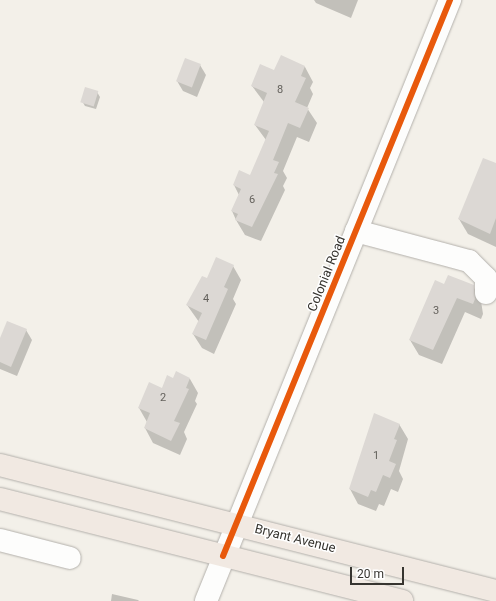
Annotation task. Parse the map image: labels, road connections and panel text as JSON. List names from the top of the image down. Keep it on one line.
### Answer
{"streets":{"main road":["Bryant Avenue"],"street":["Colonial Road"]},"crossings":[["Colonial Road","Bryant Avenue"]],"house_numbers":["8","6","4","3","2","1"],"scale_bar":"20 m"}
